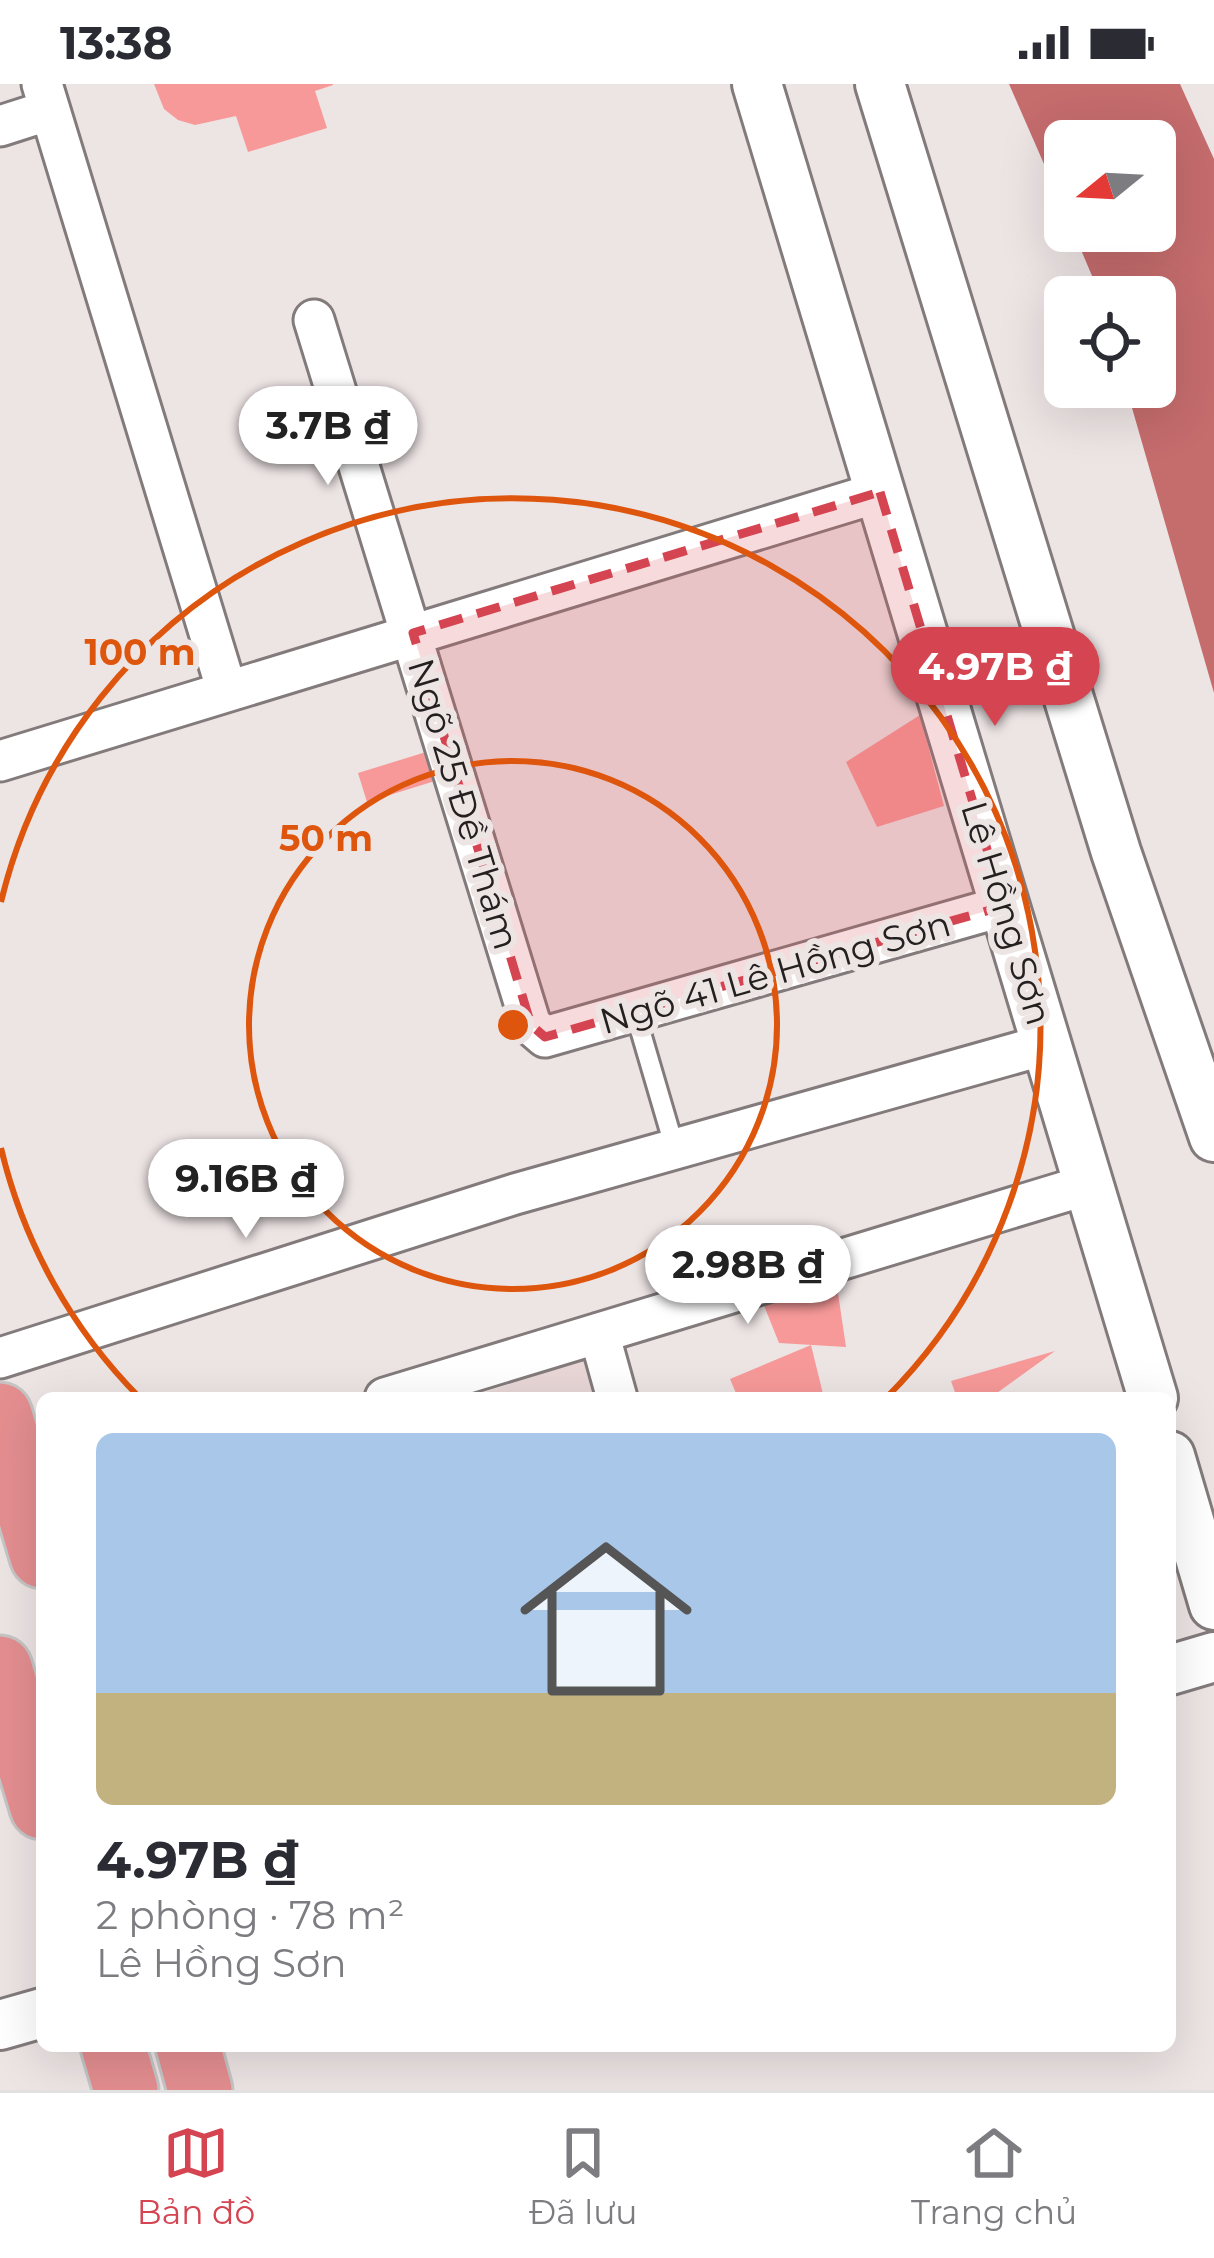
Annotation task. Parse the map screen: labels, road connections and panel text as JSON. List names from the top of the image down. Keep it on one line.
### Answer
{"streets":{"street":["Ngõ 25 Đề Thám","Lê Hồng Sơn","Ngõ 41 Lê Hồng Sơn"]},"crossings":[["Ngõ 25 Đề Thám","Ngõ 41 Lê Hồng Sơn"],["Lê Hồng Sơn","Ngõ 41 Lê Hồng Sơn"]],"north":"left","page":{"status":"13:38","price":["3.7B ₫","4.97B ₫","9.16B ₫","2.98B ₫"],"list":[{"name":"4.97B ₫","note":"2 phòng · 78 m² · Lê Hồng Sơn"}],"tabs":["Bản đồ","Đã lưu","Trang chủ"]},"rings":["100 m","50 m"]}
